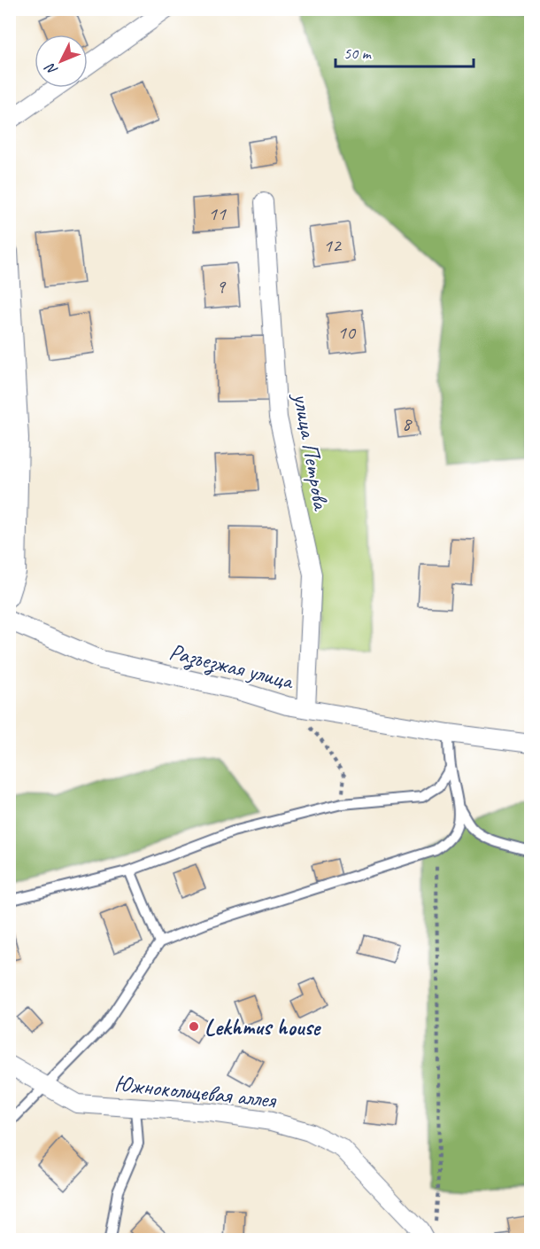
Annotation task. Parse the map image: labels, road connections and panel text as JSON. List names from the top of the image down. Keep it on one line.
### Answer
{"streets":{"street":["улица Петрова","Разъезжая улица","Южнокольцевая аллея"]},"crossings":[["улица Петрова","Разъезжая улица"]],"places":["Lekhmus house"],"house_numbers":["11","12","9","10","8"],"scale_bar":"50 m","north":"bottom left"}
